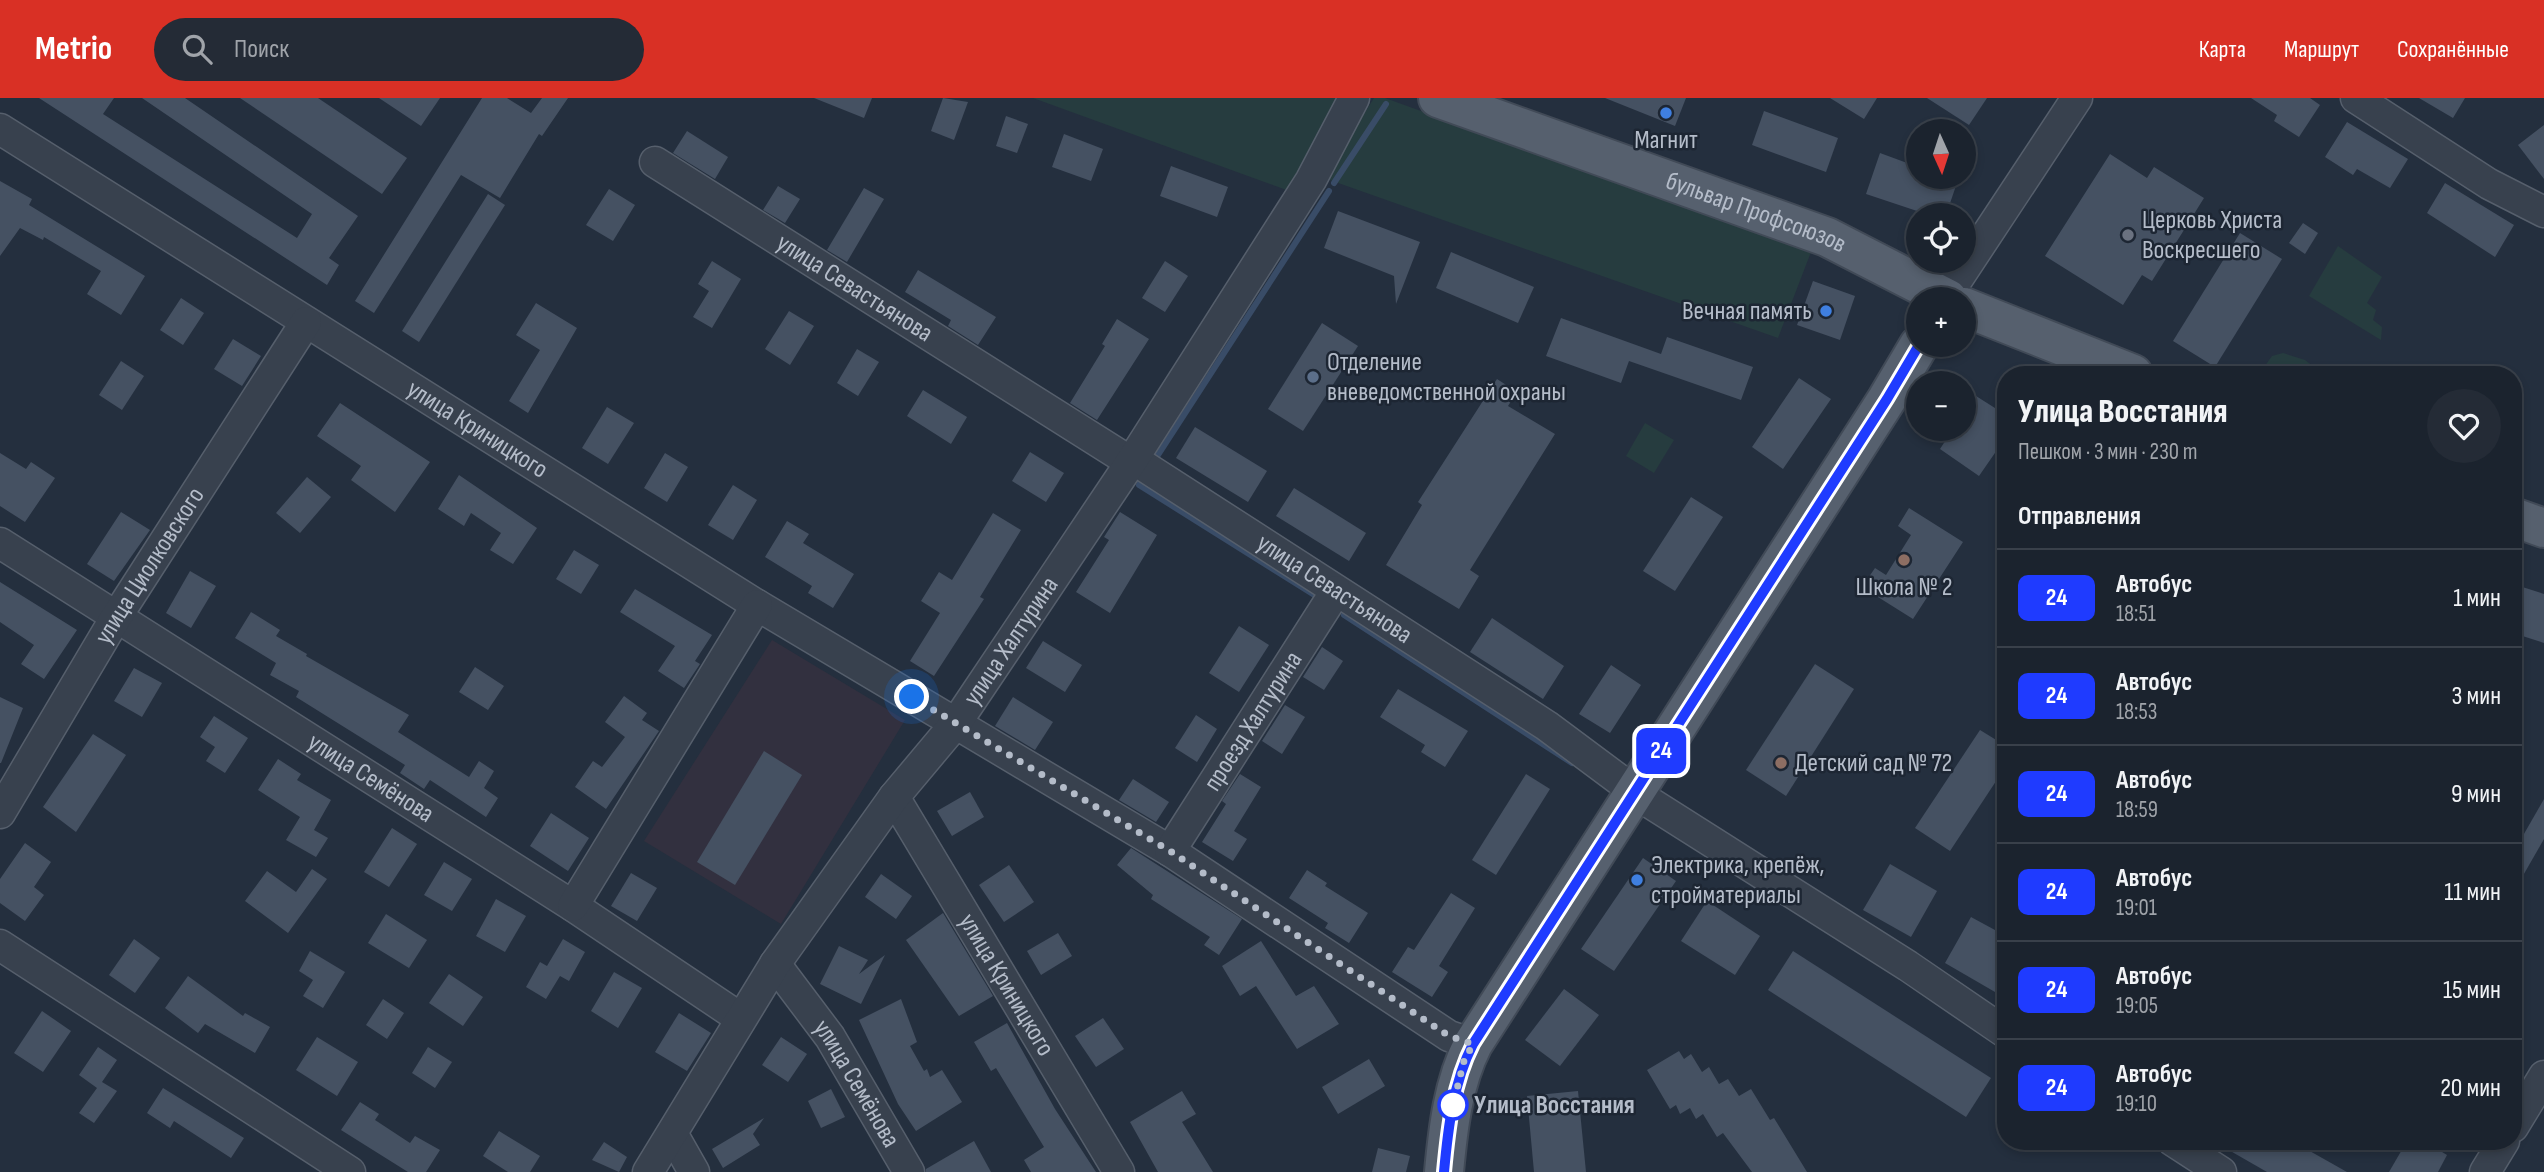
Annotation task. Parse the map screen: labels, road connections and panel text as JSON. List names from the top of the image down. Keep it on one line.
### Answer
{"streets":{"main road":["бульвар Профсоюзов"],"street":["улица Севастьянова","улица Криницкого","улица Циолковского","улица Халтурина","проезд Халтурина","улица Семёнова"]},"crossings":[["улица Севастьянова","улица Халтурина"],["улица Севастьянова","проезд Халтурина"],["улица Криницкого","улица Циолковского"],["улица Криницкого","улица Халтурина"],["улица Циолковского","улица Семёнова"],["улица Халтурина","улица Семёнова"]],"places":["Магнит","Церковь Христа Воскресшего","Вечная память","Отделение вневедомственной охраны","Школа № 2","Детский сад № 72","Электрика, крепёж, стройматериалы","Улица Восстания"],"lines":["bus line 24"],"north":"bottom","page":{"header":"Metrio","search":"Поиск","nav":["Карта","Маршрут","Сохранённые"],"on_map":"24","map_buttons":["+","−"],"heading":[["Улица Восстания","Пешком · 3 мин · 230 m"],"Отправления"],"list":[{"mark":"24","name":"Автобус","note":"18:51","value":"1 мин"},{"mark":"24","name":"Автобус","note":"18:53","value":"3 мин"},{"mark":"24","name":"Автобус","note":"18:59","value":"9 мин"},{"mark":"24","name":"Автобус","note":"19:01","value":"11 мин"},{"mark":"24","name":"Автобус","note":"19:05","value":"15 мин"},{"mark":"24","name":"Автобус","note":"19:10","value":"20 мин"}]}}
